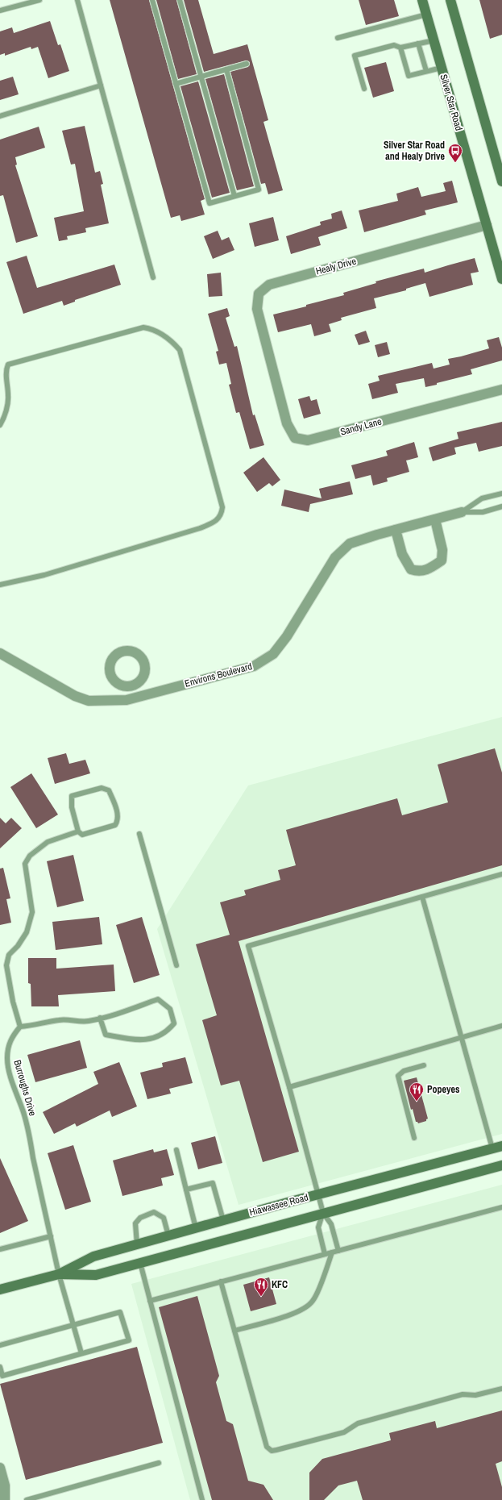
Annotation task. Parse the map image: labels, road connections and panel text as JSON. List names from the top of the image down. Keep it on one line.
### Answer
{"streets":{"street":["Silver Star Road","Healy Drive","Sandy Lane","Environs Boulevard","Hiawassee Road"],"lane":["Burroughs Drive"]},"crossings":[["Silver Star Road","Healy Drive"],["Healy Drive","Sandy Lane"],["Burroughs Drive","Hiawassee Road"]],"places":{"bus stop":["Silver Star Road and Healy Drive"],"restaurant":["Popeyes","KFC"]}}
